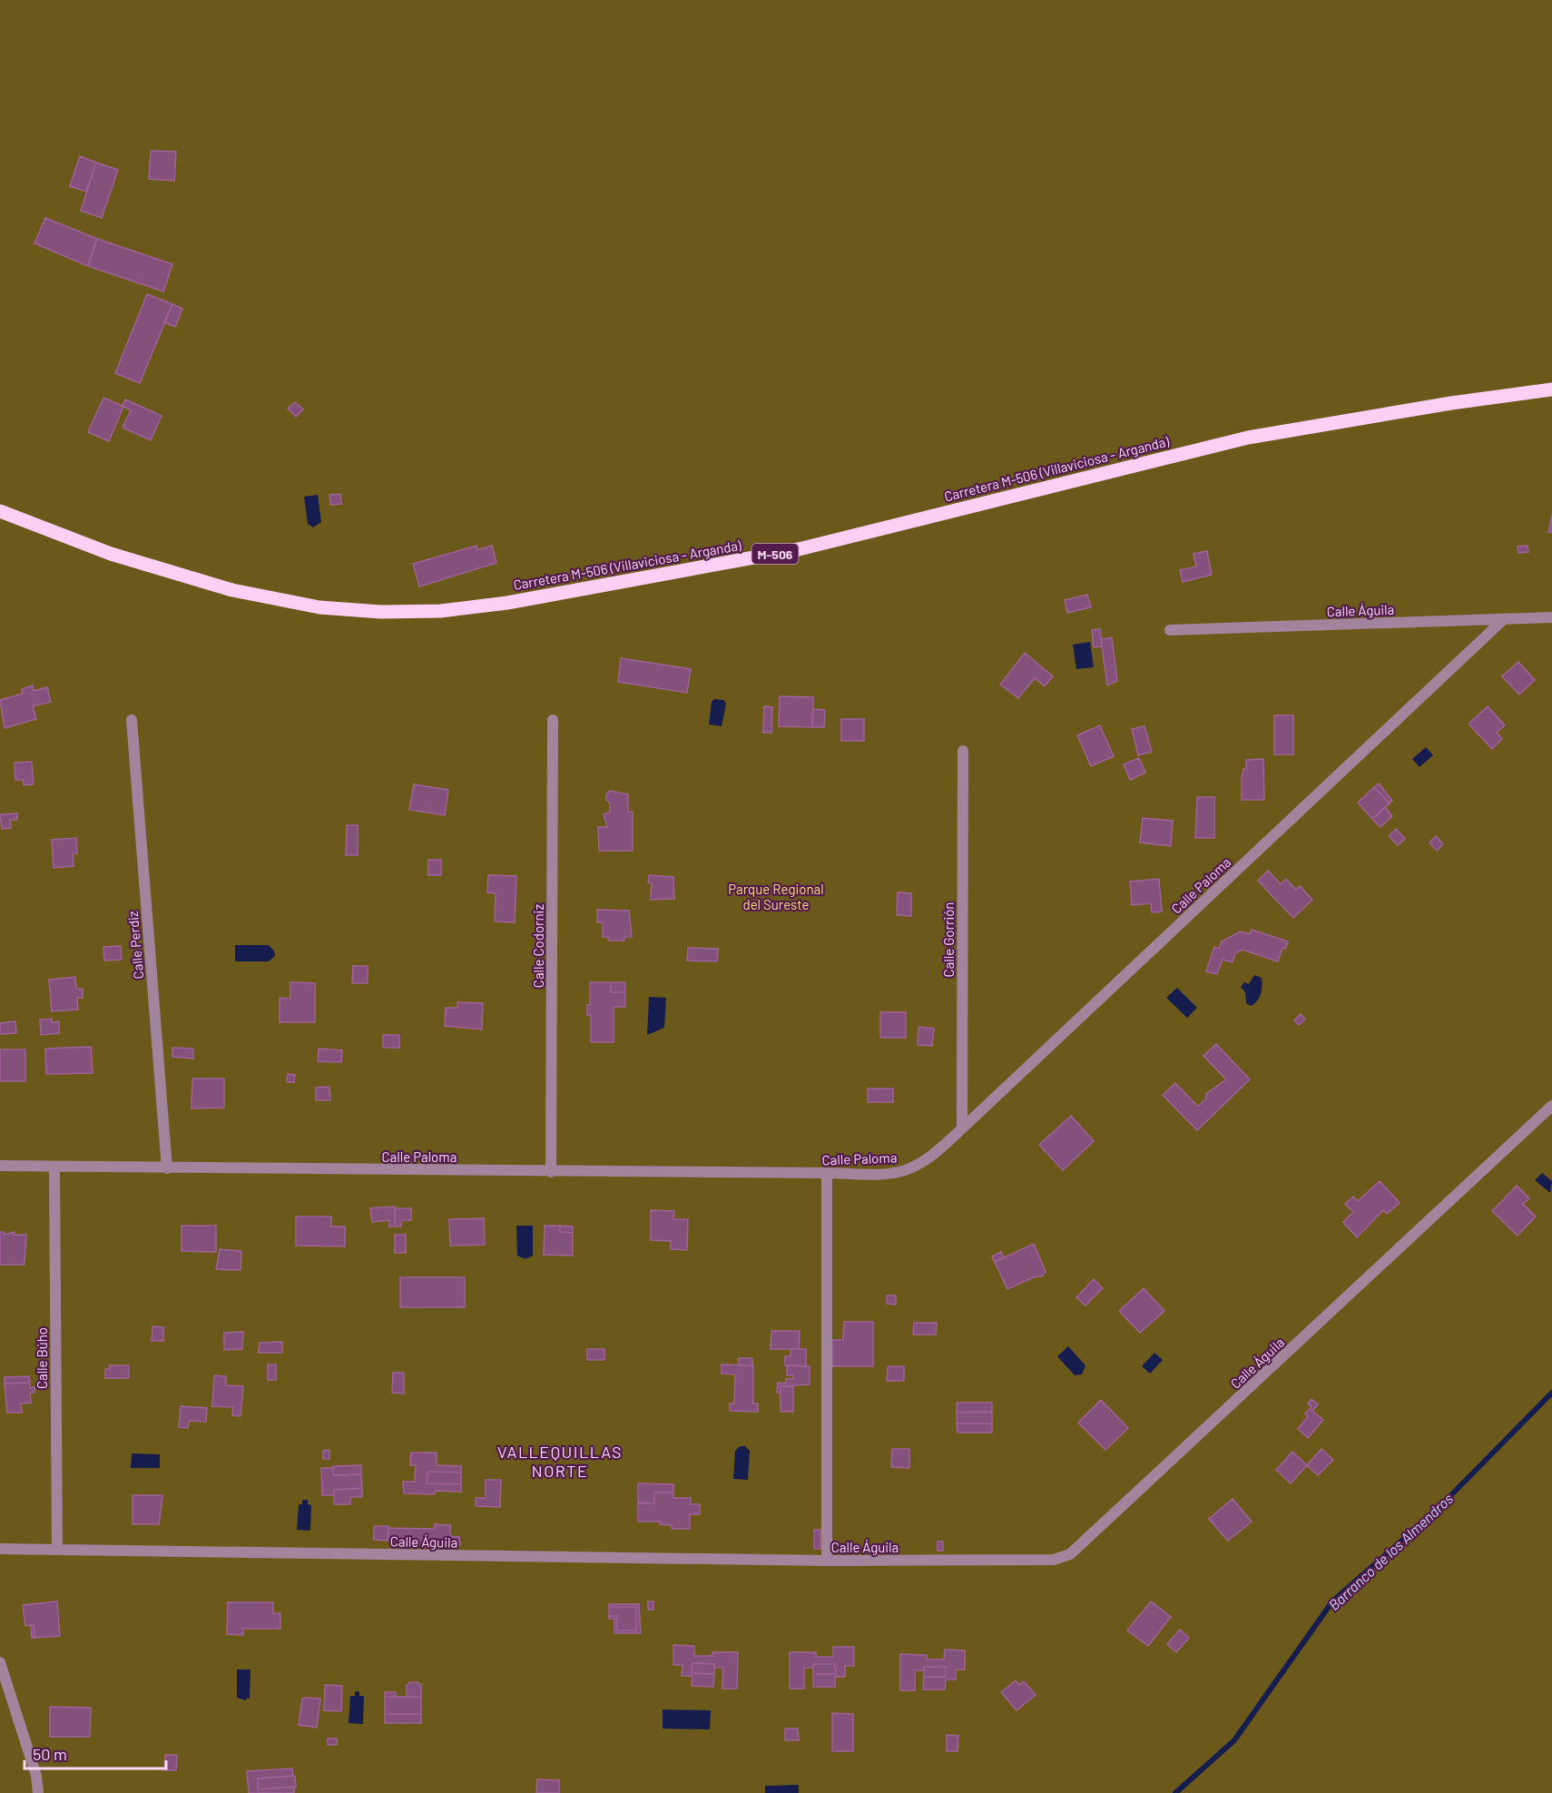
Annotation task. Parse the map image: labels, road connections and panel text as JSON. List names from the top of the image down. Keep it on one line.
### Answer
{"streets":{"main road":["Carretera M-506 (Villaviciosa - Arganda)","M-506"],"street":["Calle Águila","Calle Paloma","Calle Gorrión","Calle Perdiz","Calle Codorniz","Calle Búho"]},"crossings":[["Calle Águila","Calle Paloma"],["Calle Águila","Calle Búho"],["Calle Paloma","Calle Gorrión"],["Calle Paloma","Calle Perdiz"],["Calle Paloma","Calle Codorniz"],["Calle Paloma","Calle Búho"]],"districts":["VALLEQUILLAS NORTE"],"water":["Barranco de los Almendros"],"parks":["Parque Regional del Sureste"],"scale_bar":"50 m"}
